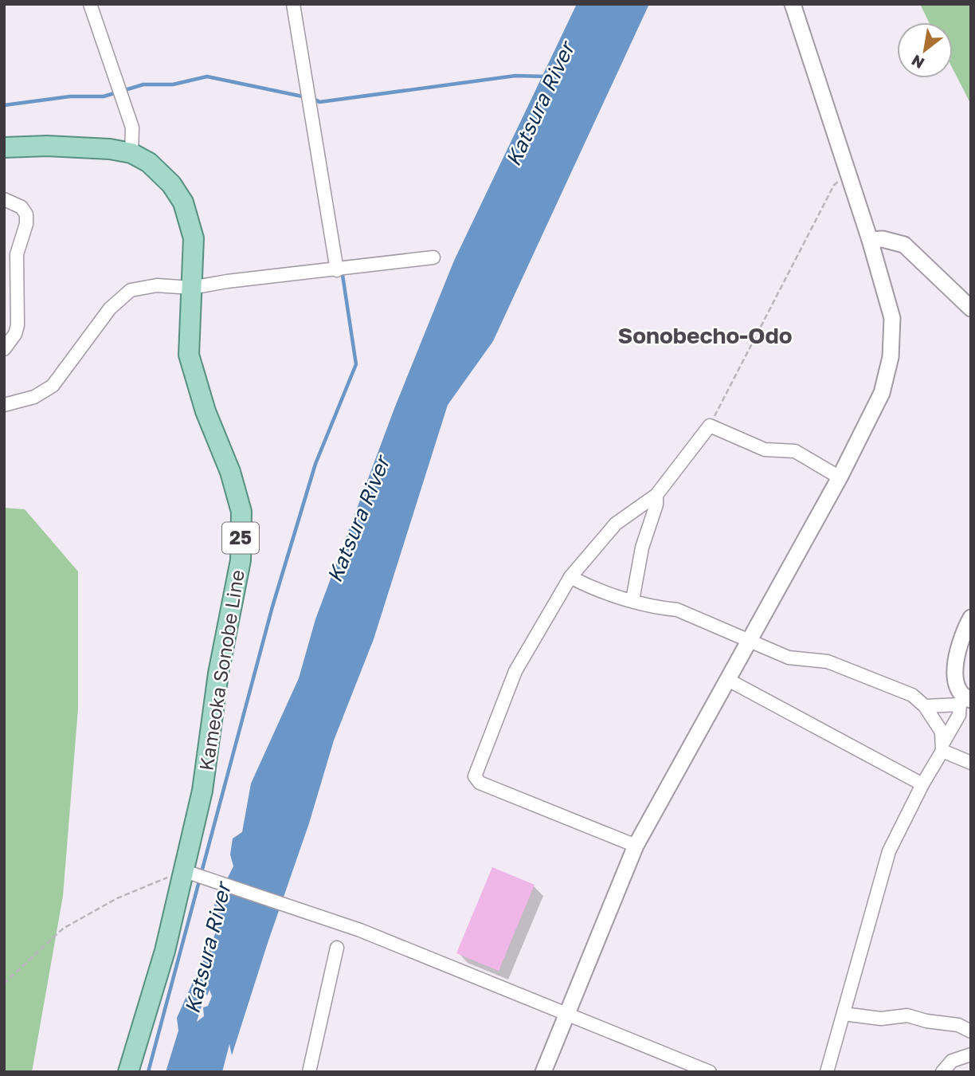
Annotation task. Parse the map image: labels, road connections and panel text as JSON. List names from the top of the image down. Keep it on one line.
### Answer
{"streets":{"main road":["25","Kameoka Sonobe Line"]},"districts":["Sonobecho-Odo"],"water":["Katsura River"],"north":"bottom left"}
